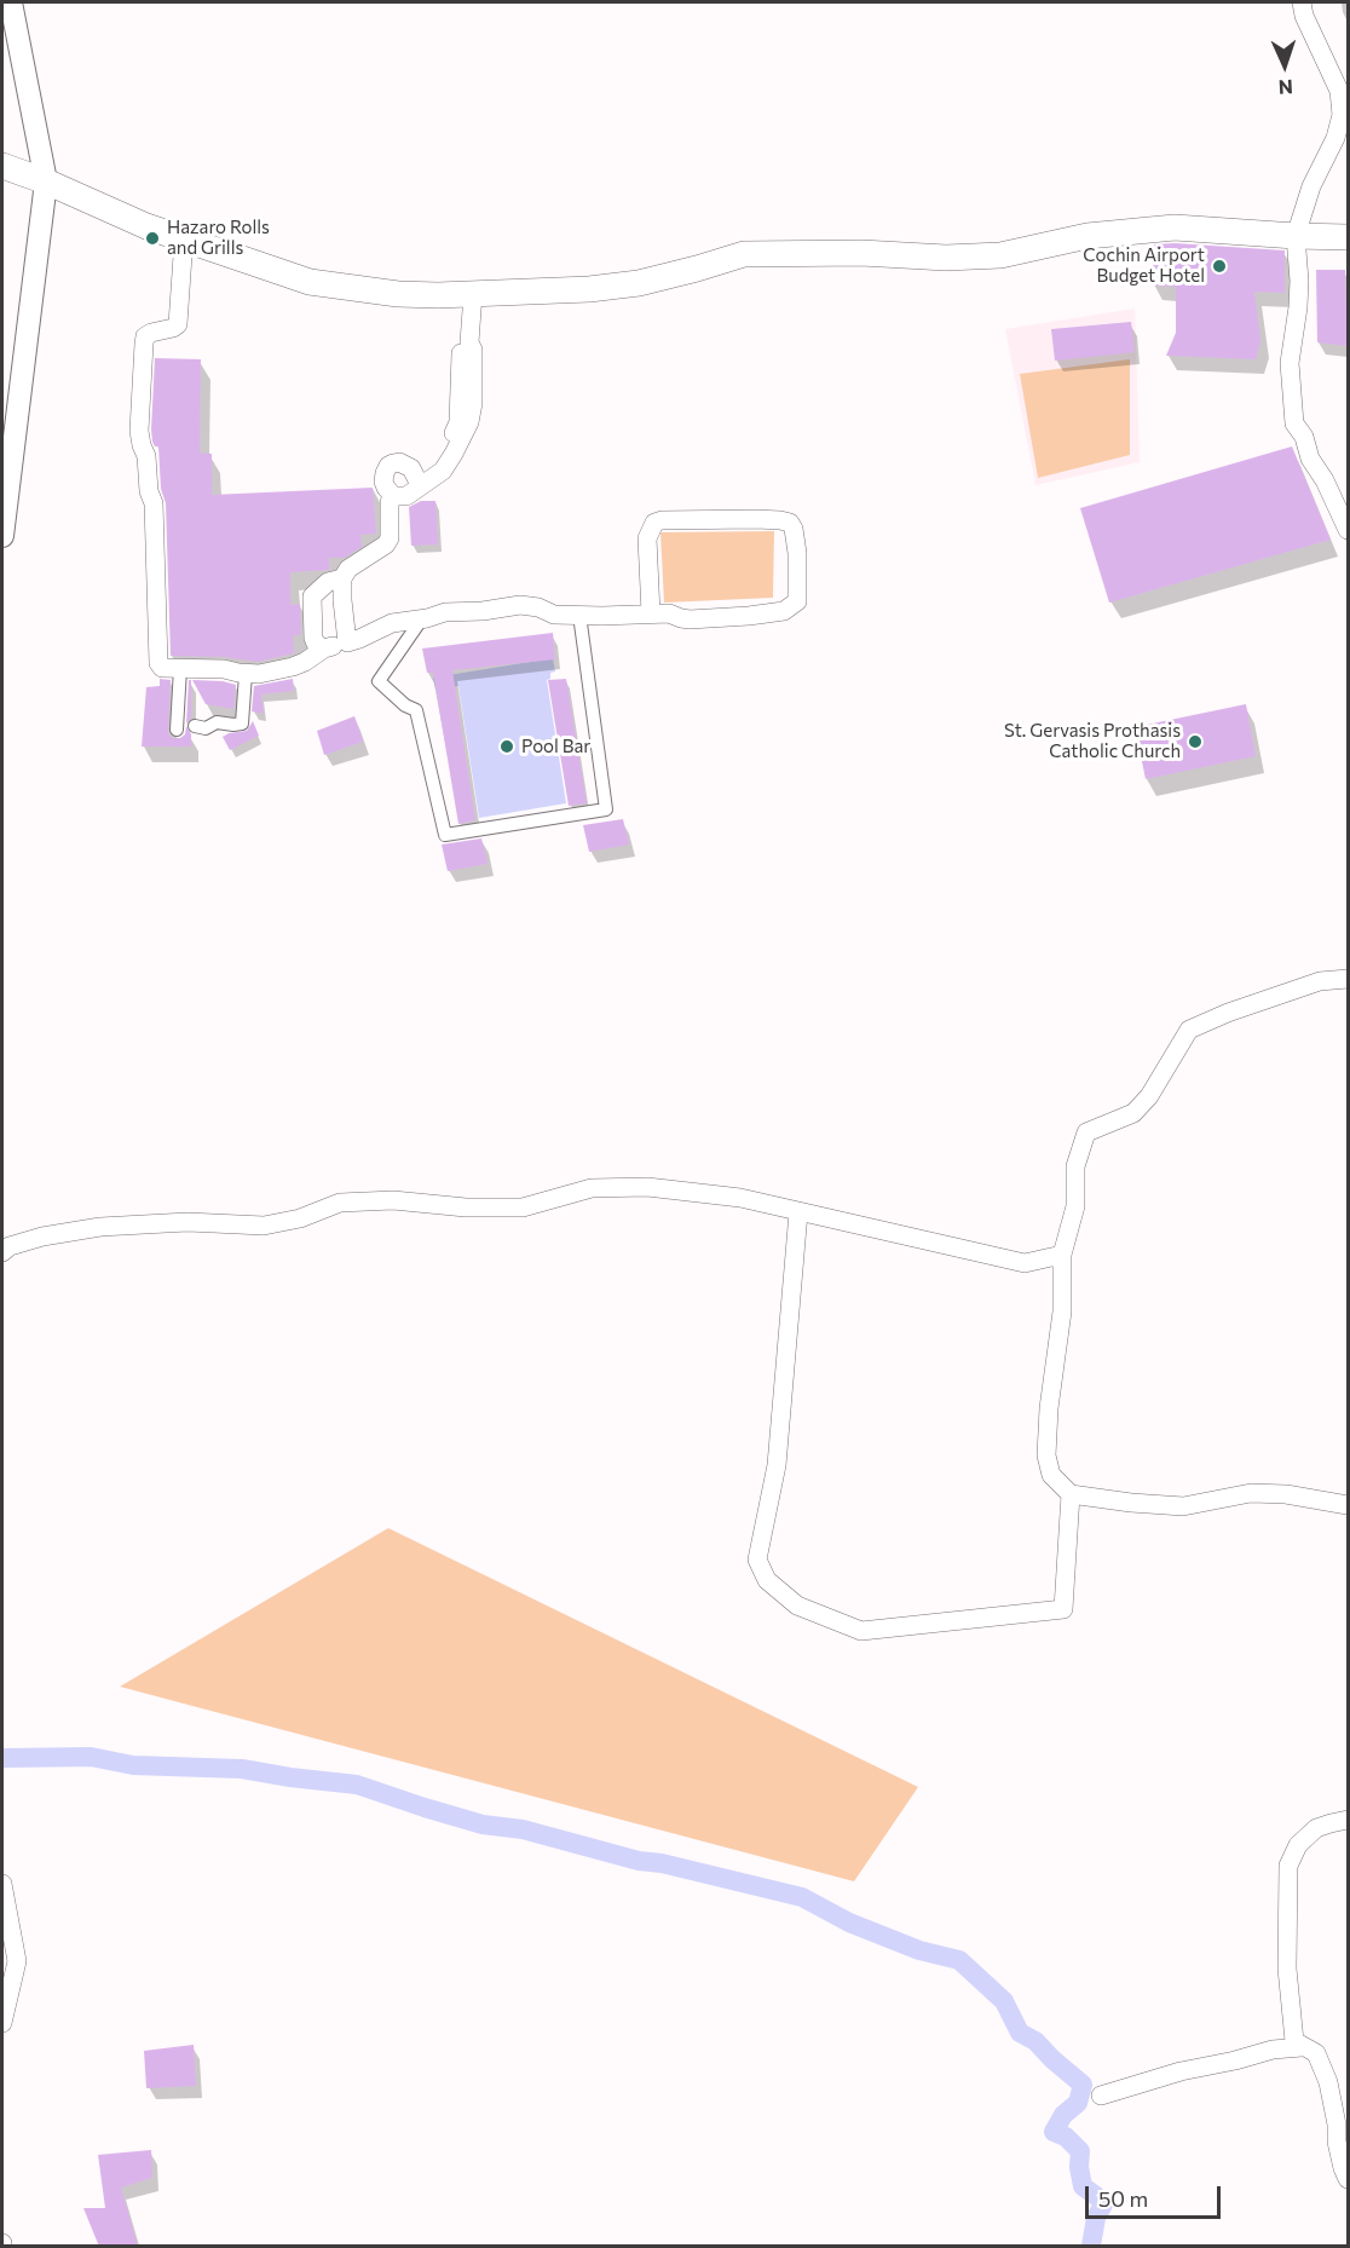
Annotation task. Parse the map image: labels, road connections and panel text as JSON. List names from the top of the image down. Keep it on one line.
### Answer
{"places":["Hazaro Rolls and Grills","Cochin Airport Budget Hotel","St. Gervasis Prothasis Catholic Church","Pool Bar"],"scale_bar":"50 m","north":"bottom"}
